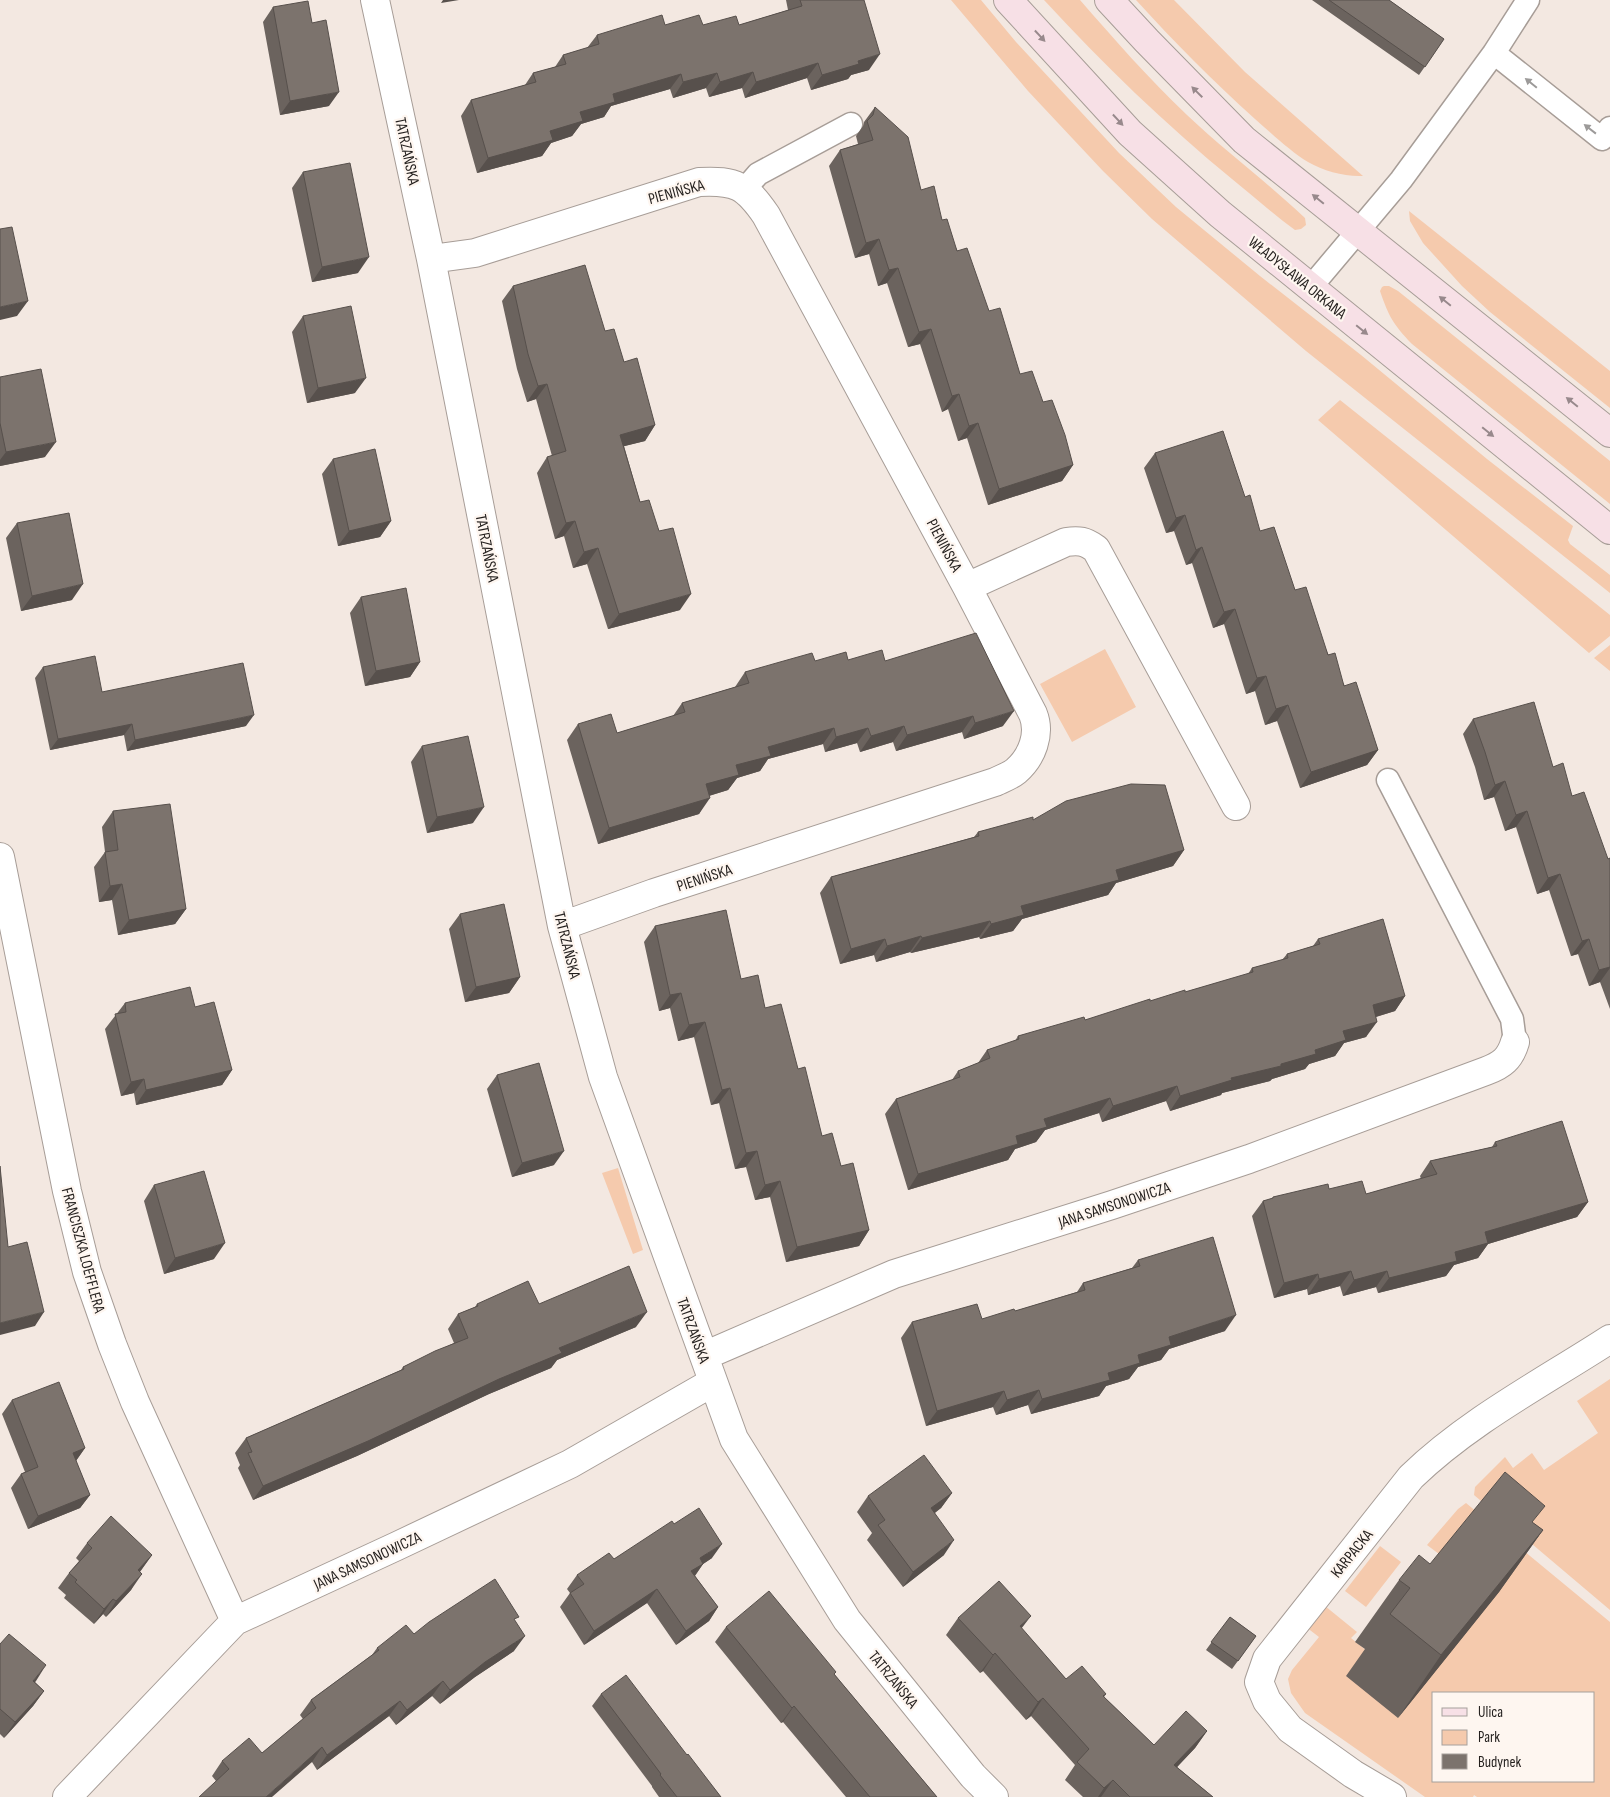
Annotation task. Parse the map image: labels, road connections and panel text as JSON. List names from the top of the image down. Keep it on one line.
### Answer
{"streets":{"street":["TATRZAŃSKA","PIENIŃSKA","WŁADYSŁAWA ORKANA","JANA SAMSONOWICZA","FRANCISZKA LOEFFLERA","KARPACKA"]},"crossings":[["TATRZAŃSKA","PIENIŃSKA"],["TATRZAŃSKA","JANA SAMSONOWICZA"],["JANA SAMSONOWICZA","FRANCISZKA LOEFFLERA"]],"legend":["Ulica","Park","Budynek"]}
